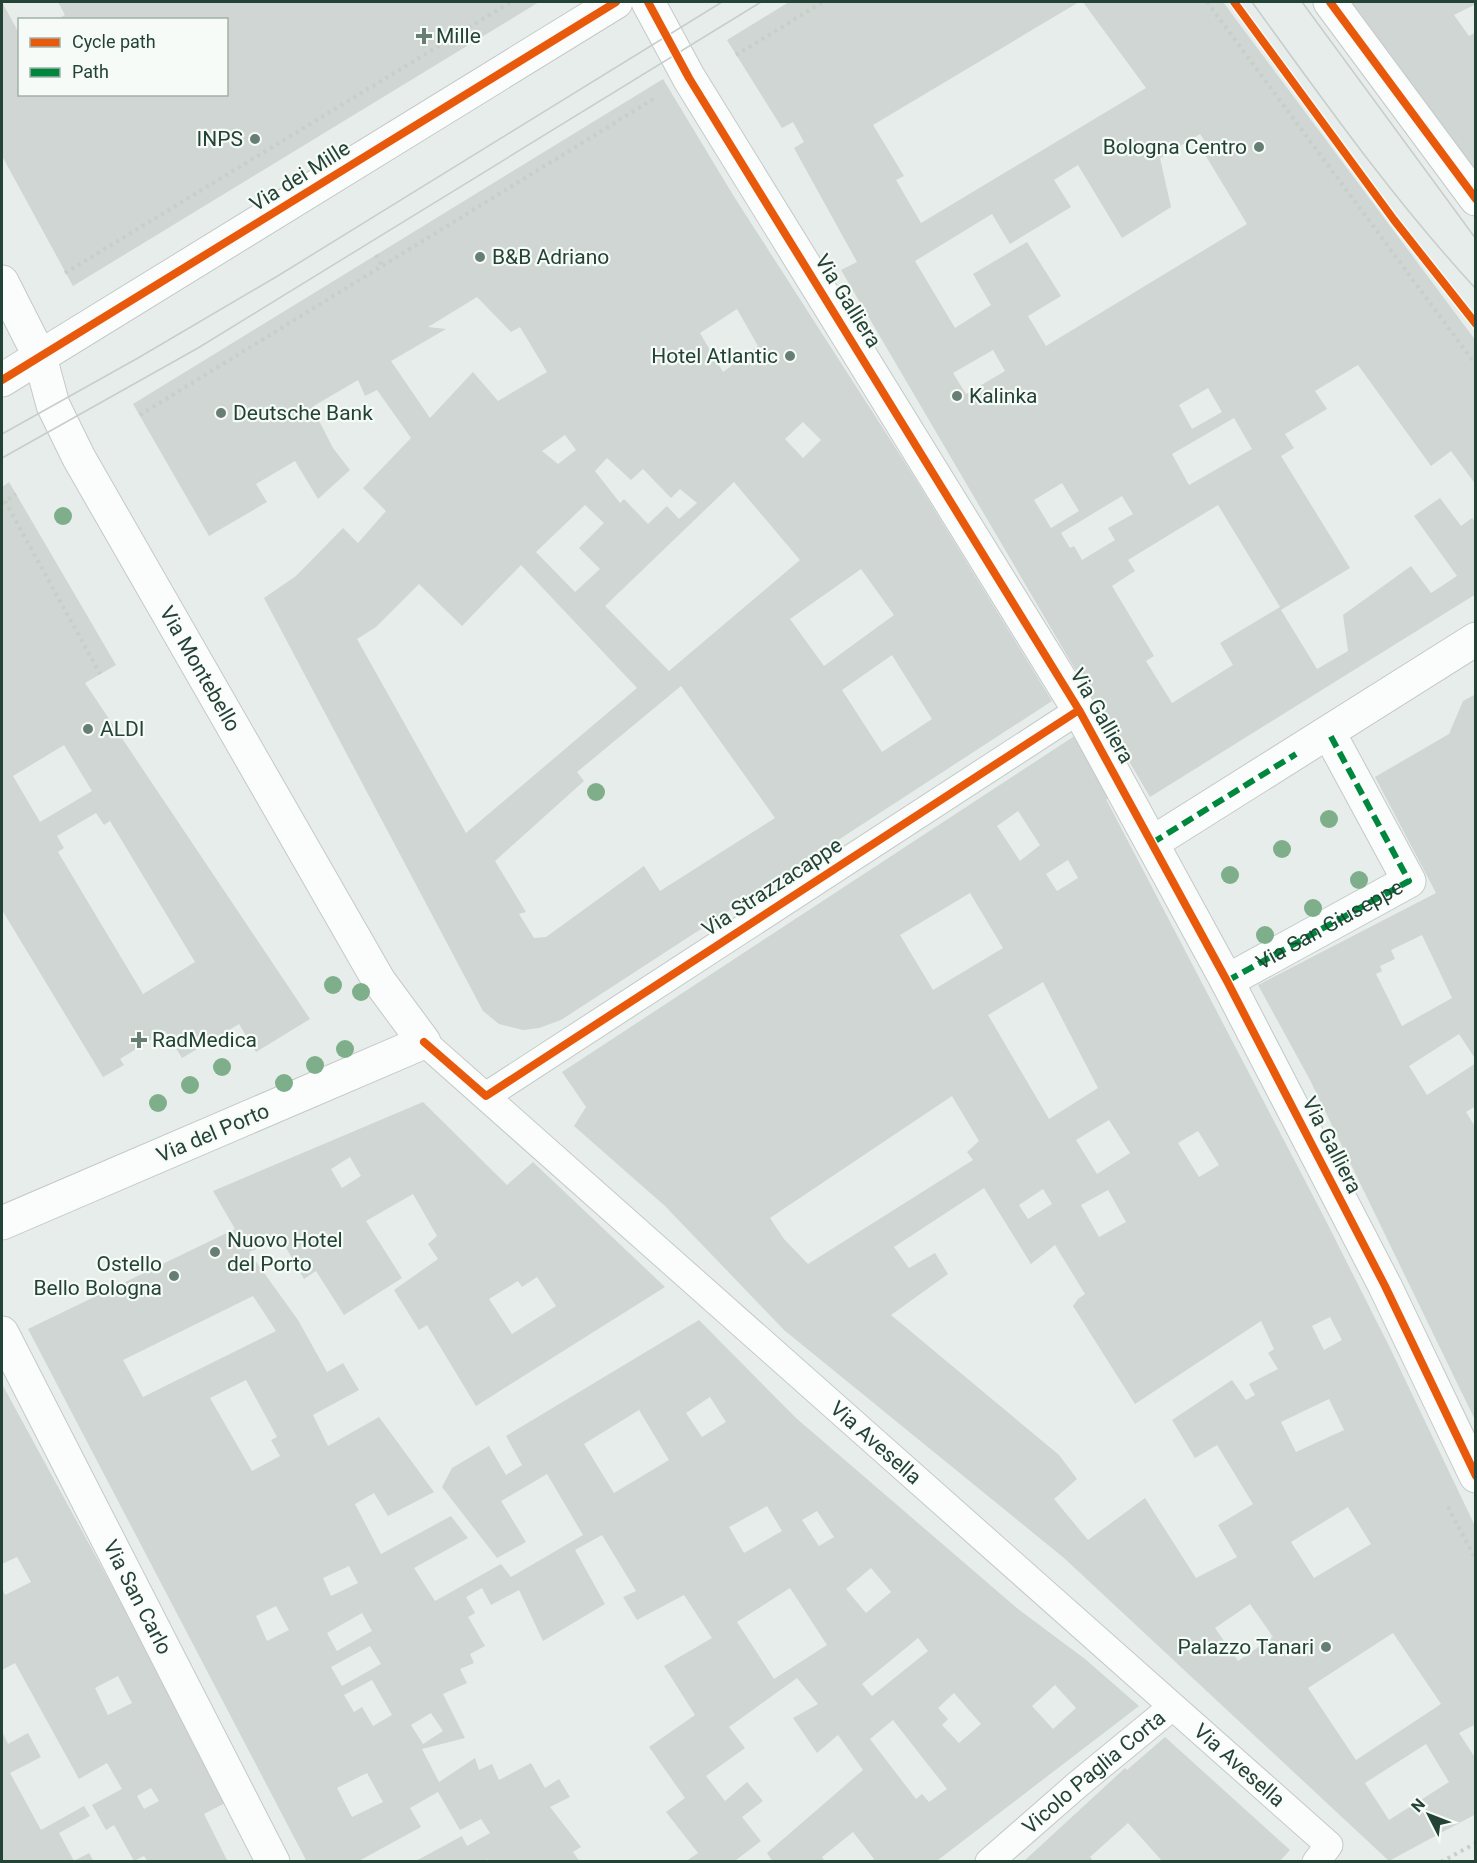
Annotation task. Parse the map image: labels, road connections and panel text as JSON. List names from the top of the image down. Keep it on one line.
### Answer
{"streets":{"street":["Via dei Mille","Via Galliera","Via Montebello","Via San Giuseppe","Via del Porto","Via San Carlo"],"lane":["Via Strazzacappe","Via Avesella","Vicolo Paglia Corta"]},"crossings":[["Via dei Mille","Via Montebello"],["Via Galliera","Via Strazzacappe"],["Via Galliera","Via San Giuseppe"],["Via Montebello","Via del Porto"],["Via Montebello","Via Avesella"],["Via Strazzacappe","Via Avesella"],["Via del Porto","Via Avesella"],["Via Avesella","Vicolo Paglia Corta"]],"places":{"health":["Mille","RadMedica"],"other":["INPS","Bologna Centro","B&B Adriano","Hotel Atlantic","Kalinka","Deutsche Bank","ALDI","Nuovo Hotel del Porto","Ostello Bello Bologna","Palazzo Tanari"]},"legend":["Cycle path","Path"],"north":"top left"}
